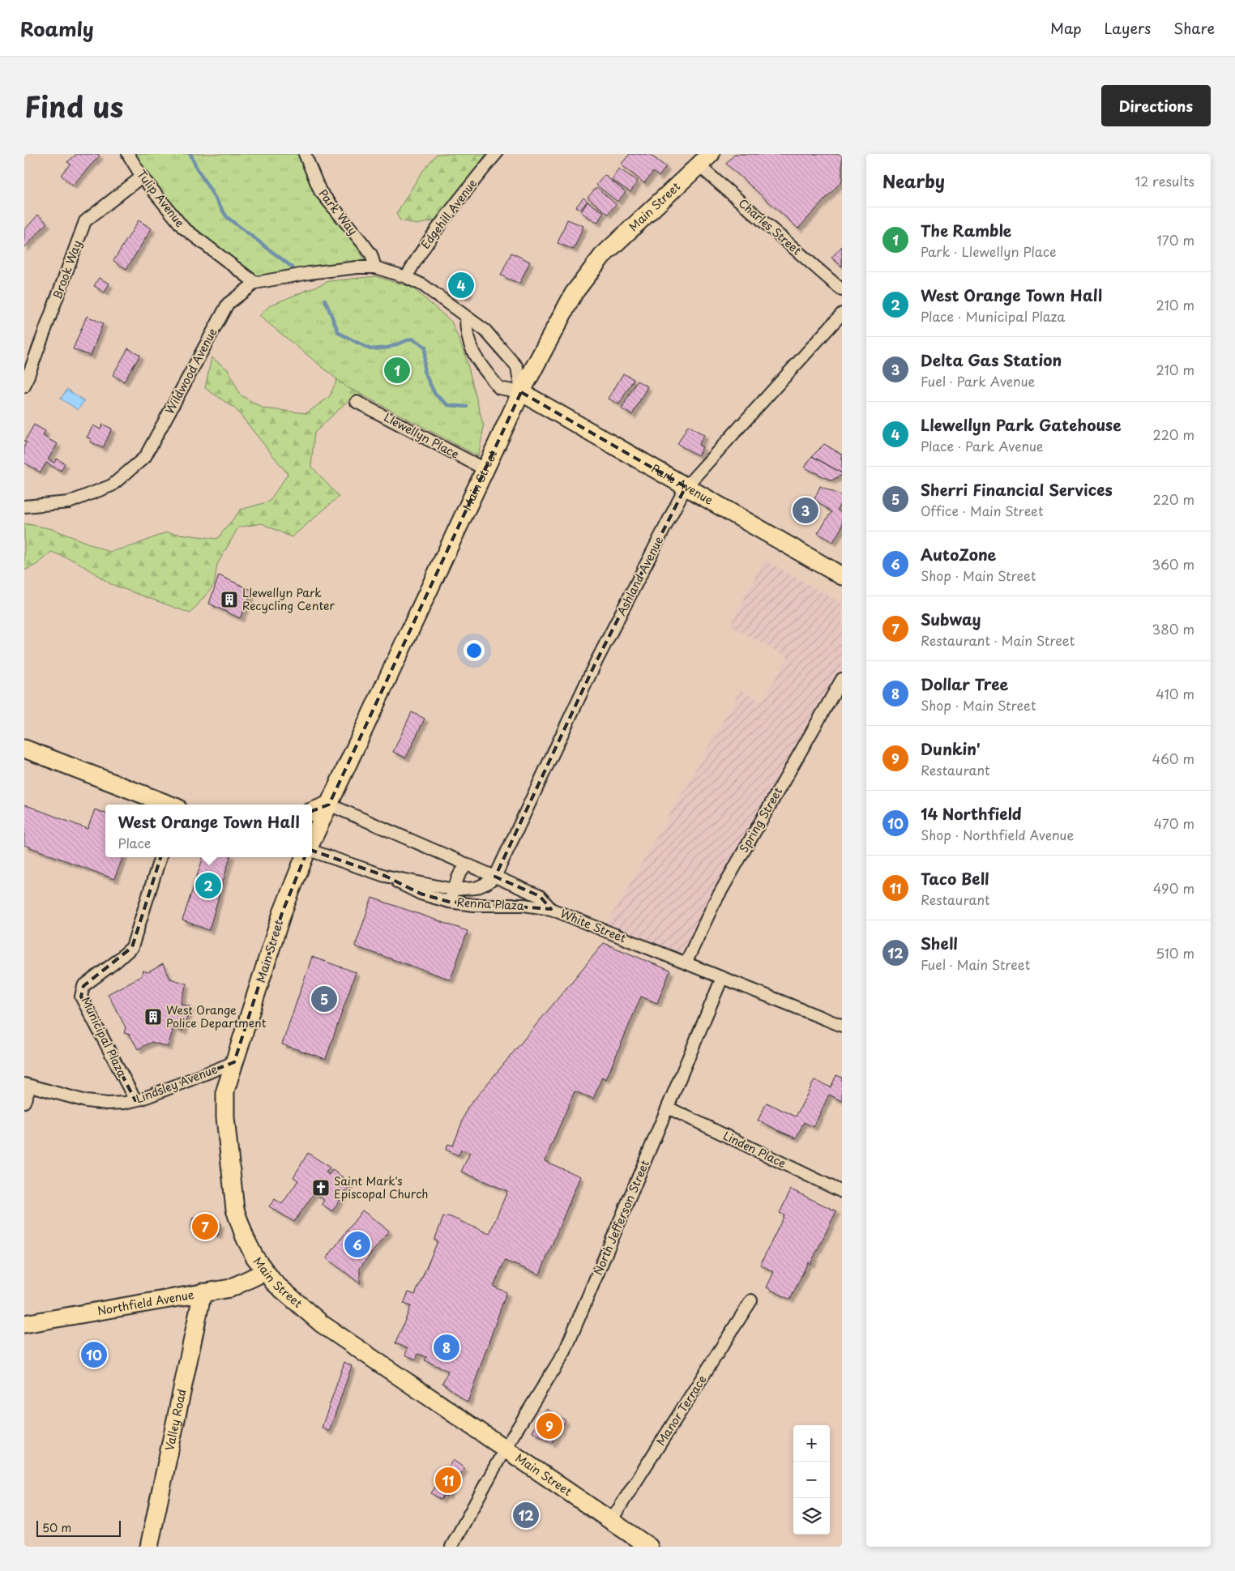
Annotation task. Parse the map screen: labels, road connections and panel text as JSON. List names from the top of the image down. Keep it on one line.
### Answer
{"streets":{"main road":["Main Street","Park Avenue","Northfield Avenue","Valley Road"],"street":["Tulip Avenue","Park Way","Edgehill Avenue","Charles Street","Brook Way","Wildwood Avenue","Llewellyn Place","Ashland Avenue","Spring Street","Renna Plaza","White Street","Municipal Plaza","Lindsley Avenue","Linden Place","North Jefferson Street","Manor Terrace"]},"crossings":[["Tulip Avenue","Brook Way"],["Tulip Avenue","Wildwood Avenue"],["Main Street","Charles Street"],["Main Street","Llewellyn Place"],["Main Street","Park Avenue"],["Main Street","White Street"],["Main Street","Lindsley Avenue"],["Main Street","North Jefferson Street"],["Main Street","Northfield Avenue"],["Main Street","Manor Terrace"],["Park Way","Wildwood Avenue"],["Park Avenue","Ashland Avenue"],["Ashland Avenue","Renna Plaza"],["Ashland Avenue","White Street"],["Spring Street","White Street"],["Renna Plaza","White Street"],["White Street","North Jefferson Street"],["Municipal Plaza","Lindsley Avenue"],["Linden Place","North Jefferson Street"],["Northfield Avenue","Valley Road"]],"places":{"building":["Llewellyn Park Recycling Center","West Orange Police Department"],"church":["Saint Mark's Episcopal Church"]},"scale_bar":"50 m","page":{"header":"Roamly","nav":["Map","Layers","Share"],"title":"Find us","buttons":"Directions","heading":["Nearby","12 results"],"list":[{"mark":"1","name":"The Ramble","note":"Park · Llewellyn Place","value":"170 m"},{"mark":"2","name":"West Orange Town Hall","note":"Place · Municipal Plaza","value":"210 m"},{"mark":"3","name":"Delta Gas Station","note":"Fuel · Park Avenue","value":"210 m"},{"mark":"4","name":"Llewellyn Park Gatehouse","note":"Place · Park Avenue","value":"220 m"},{"mark":"5","name":"Sherri Financial Services","note":"Office · Main Street","value":"220 m"},{"mark":"6","name":"AutoZone","note":"Shop · Main Street","value":"360 m"},{"mark":"7","name":"Subway","note":"Restaurant · Main Street","value":"380 m"},{"mark":"8","name":"Dollar Tree","note":"Shop · Main Street","value":"410 m"},{"mark":"9","name":"Dunkin'","note":"Restaurant","value":"460 m"},{"mark":"10","name":"14 Northfield","note":"Shop · Northfield Avenue","value":"470 m"},{"mark":"11","name":"Taco Bell","note":"Restaurant","value":"490 m"},{"mark":"12","name":"Shell","note":"Fuel · Main Street","value":"510 m"}],"pins":["4","1","3","2","5","7","6","8","10","9","11","12"],"popup":["West Orange Town Hall","Place"],"map_buttons":["+","−"],"scale":"50 m"}}
